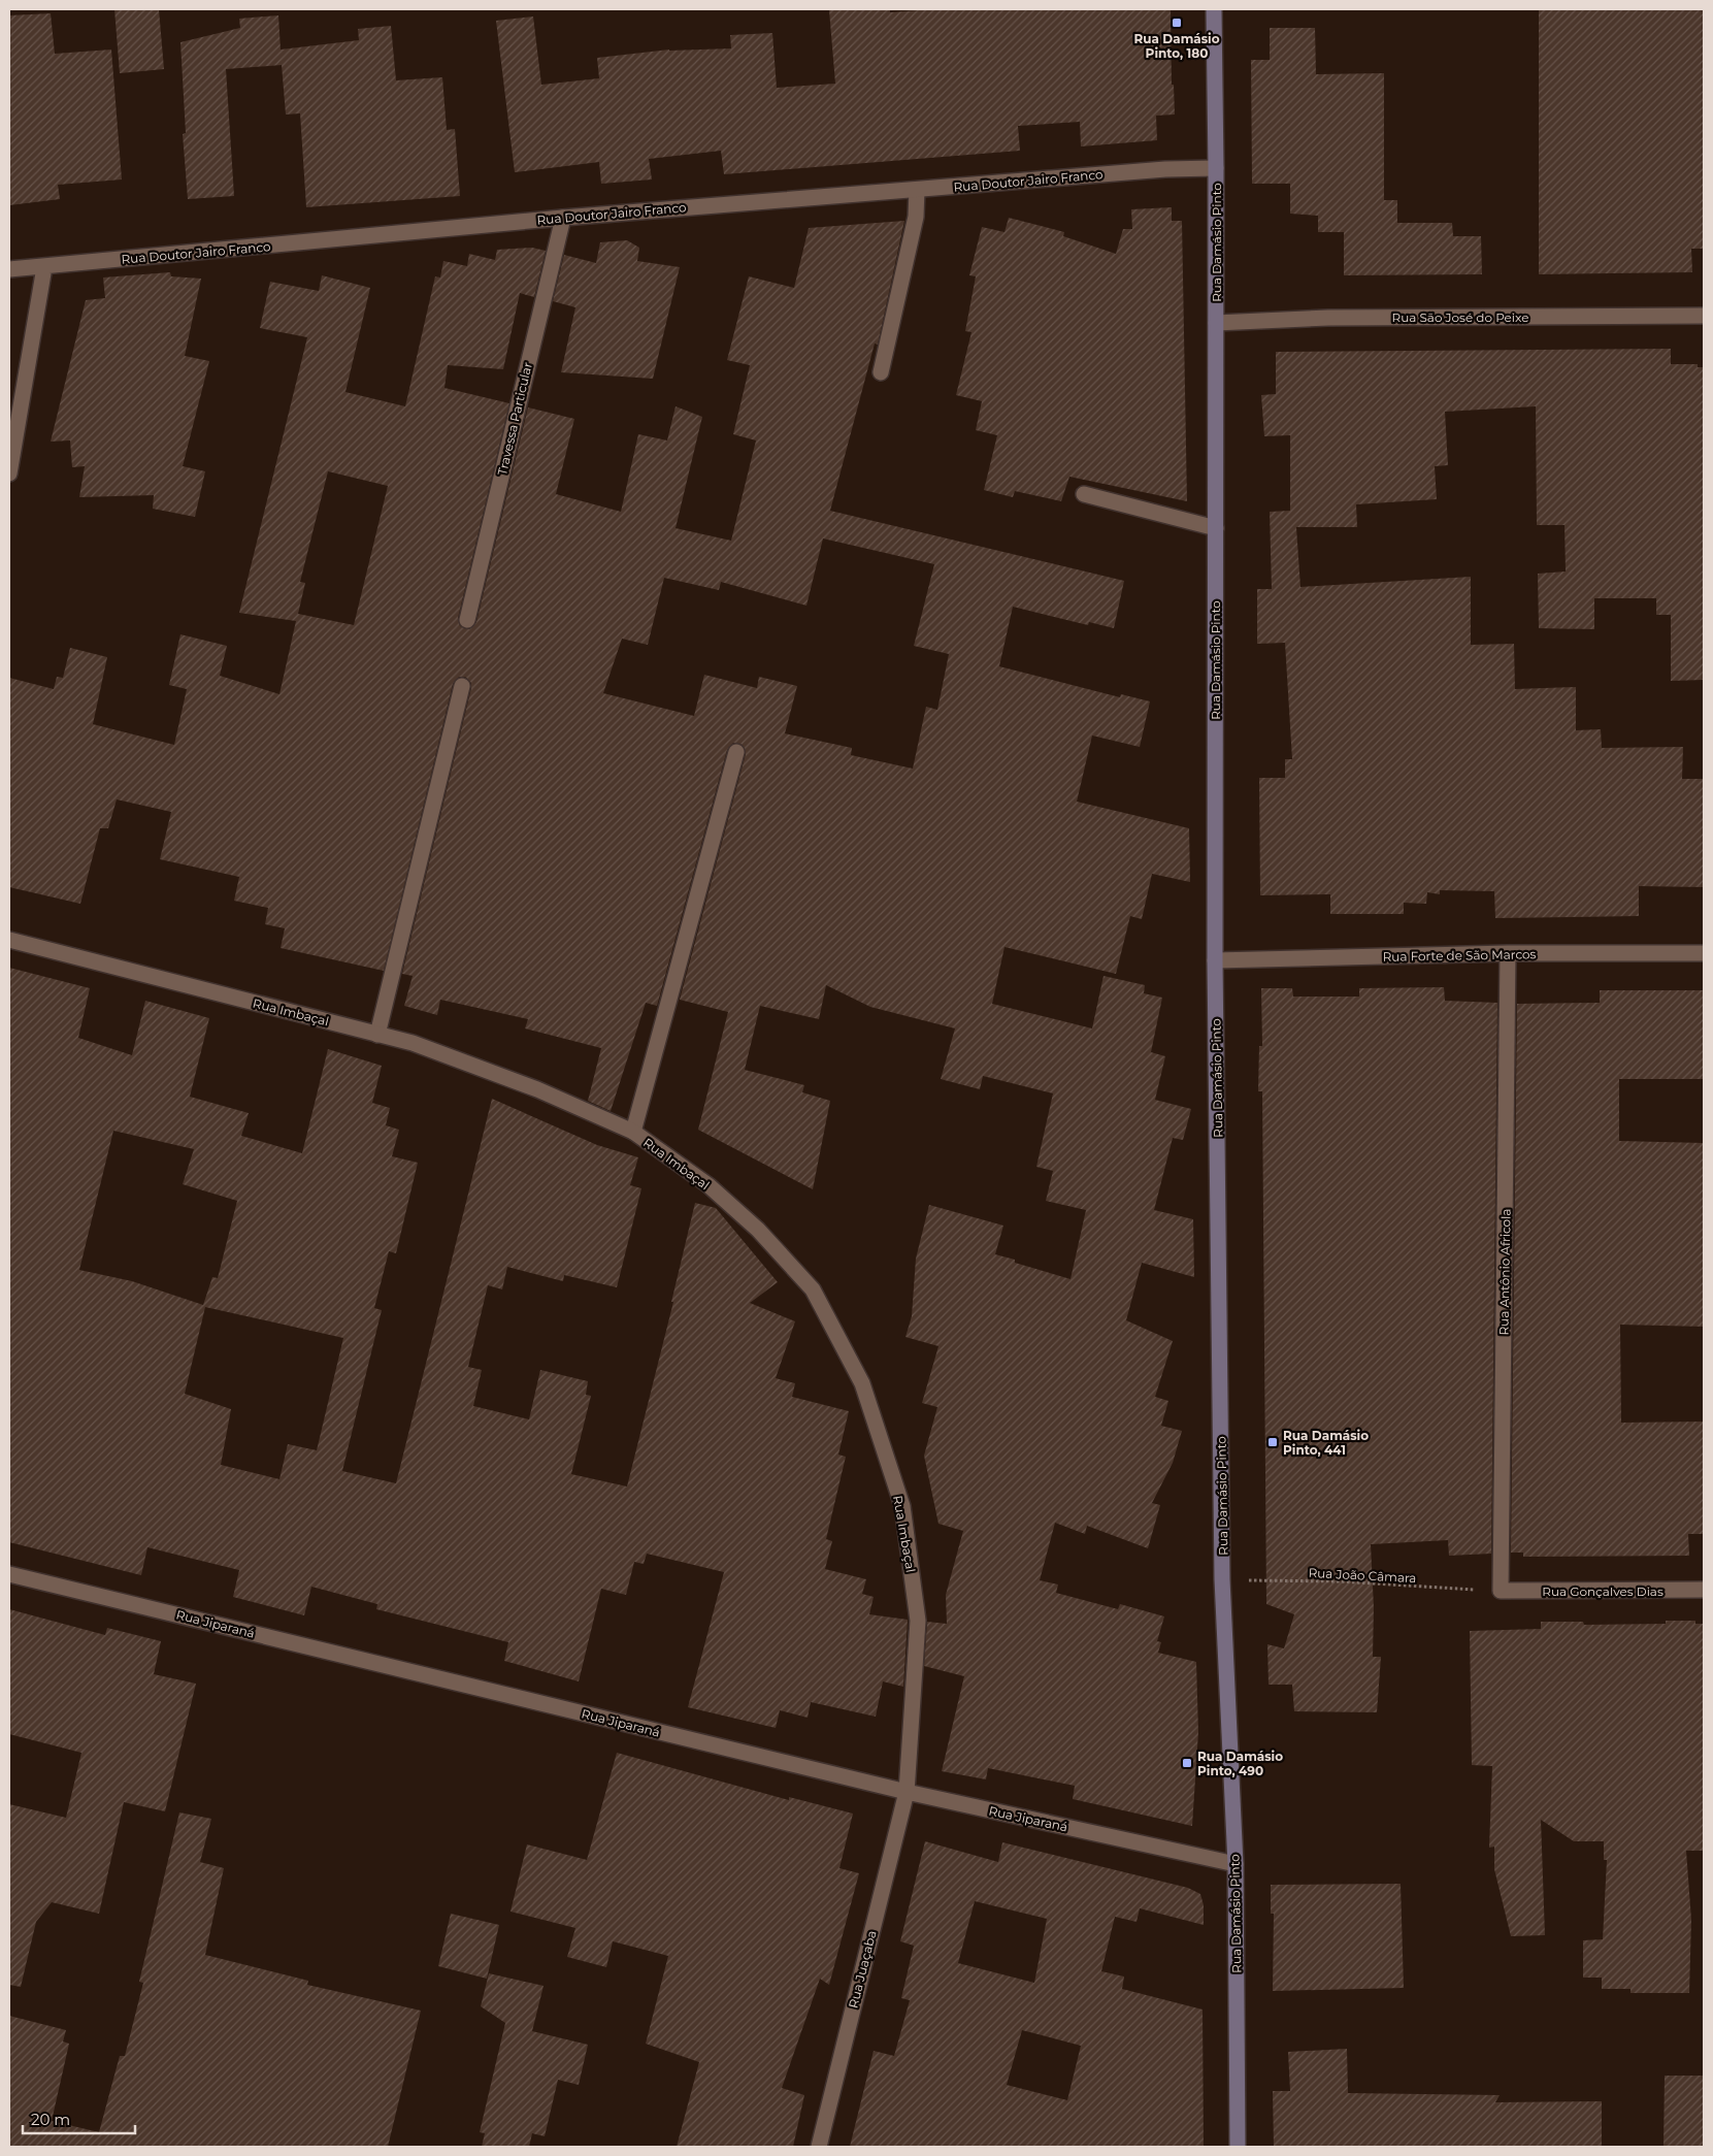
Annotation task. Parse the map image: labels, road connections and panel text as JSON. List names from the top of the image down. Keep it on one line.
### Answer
{"streets":{"street":["Rua Doutor Jairo Franco","Rua Damásio Pinto","Rua São José do Peixe","Travessa Particular","Rua Forte de São Marcos","Rua Imbaçal","Rua Antônio Africola","Rua Gonçalves Dias","Rua Jiparaná","Rua Juaçaba"],"path":["Rua João Câmara"]},"crossings":[["Rua Doutor Jairo Franco","Rua Damásio Pinto"],["Rua Doutor Jairo Franco","Travessa Particular"],["Rua Damásio Pinto","Rua São José do Peixe"],["Rua Damásio Pinto","Rua Forte de São Marcos"],["Rua Damásio Pinto","Rua João Câmara"],["Rua Damásio Pinto","Rua Jiparaná"],["Rua Forte de São Marcos","Rua Antônio Africola"],["Rua Imbaçal","Rua Jiparaná"],["Rua Imbaçal","Rua Juaçaba"],["Rua Antônio Africola","Rua João Câmara"],["Rua Antônio Africola","Rua Gonçalves Dias"],["Rua João Câmara","Rua Gonçalves Dias"],["Rua Jiparaná","Rua Juaçaba"]],"places":{"transit":["Rua Damásio Pinto, 180","Rua Damásio Pinto, 441","Rua Damásio Pinto, 490"]},"scale_bar":"20 m"}
